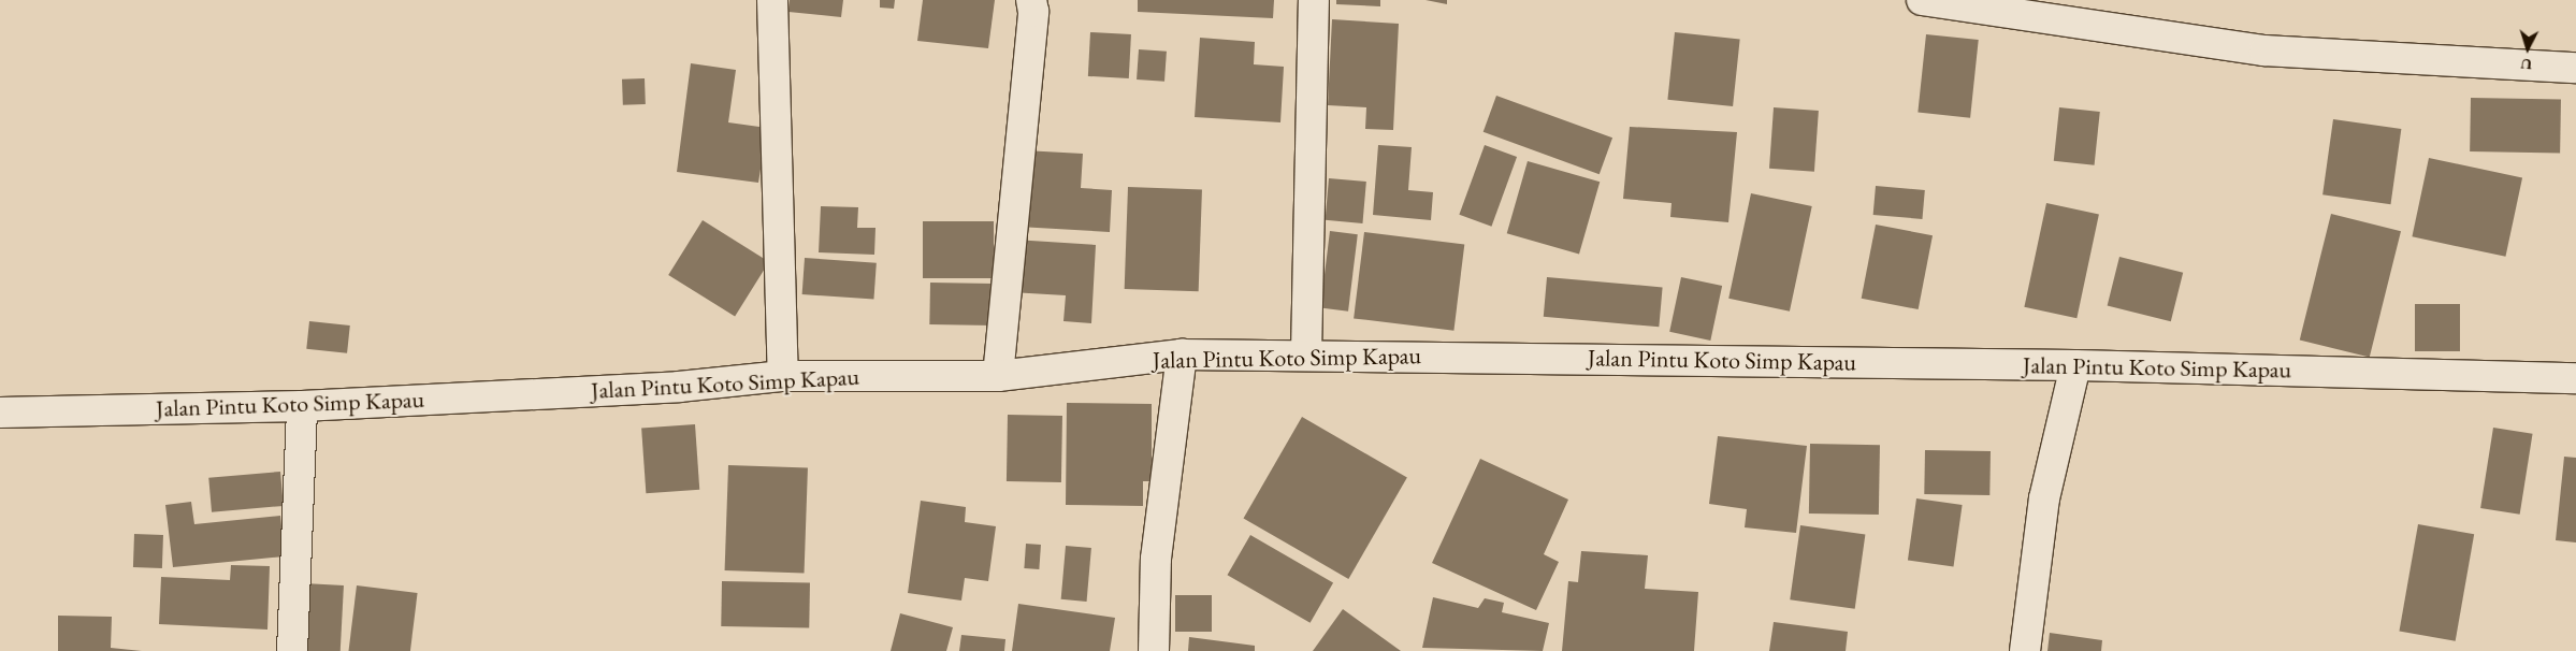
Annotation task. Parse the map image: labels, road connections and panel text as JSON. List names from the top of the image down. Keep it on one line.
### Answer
{"streets":{"street":["Jalan Pintu Koto Simp Kapau"]},"north":"bottom"}
